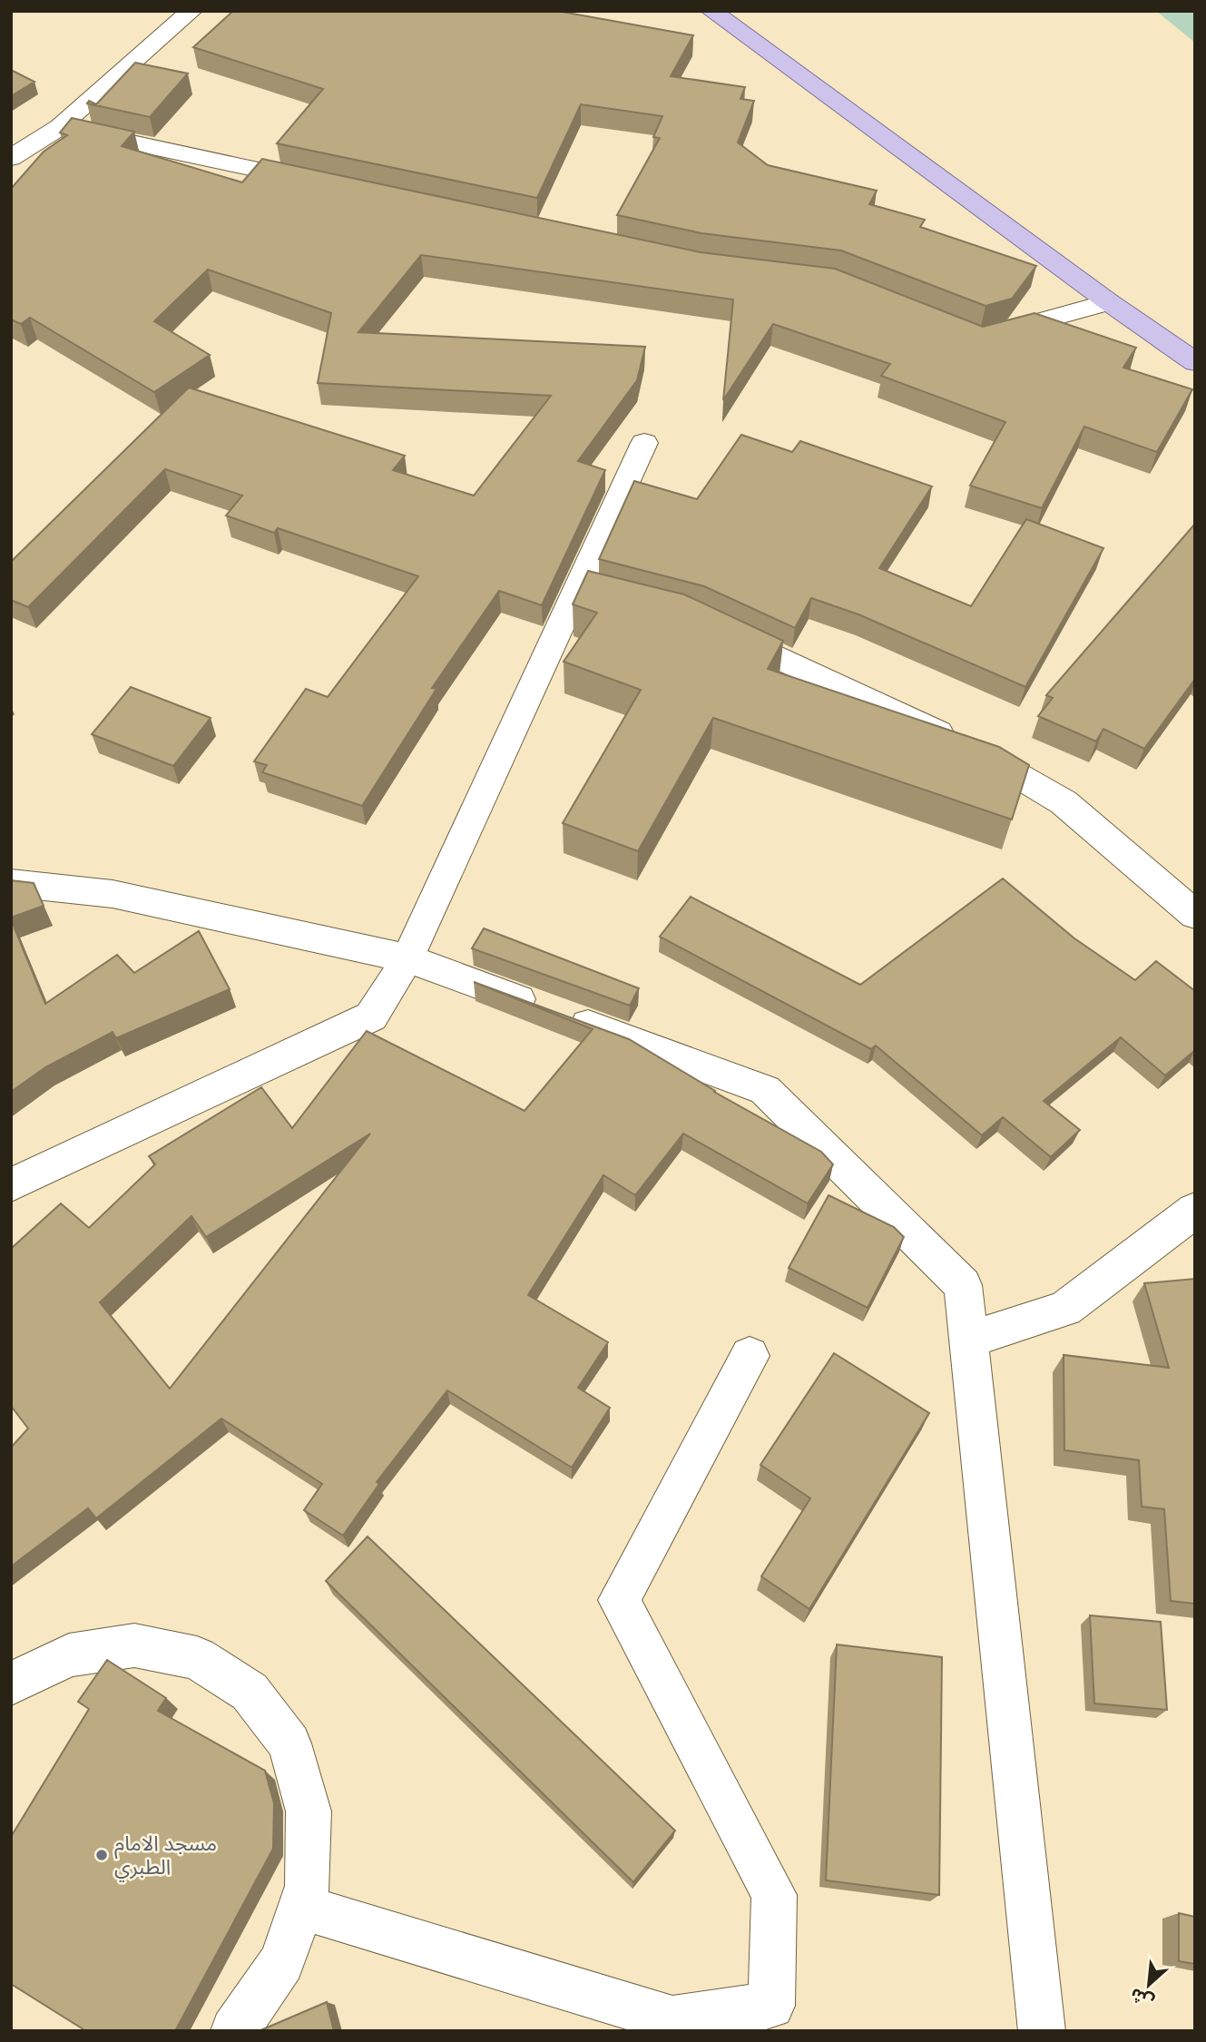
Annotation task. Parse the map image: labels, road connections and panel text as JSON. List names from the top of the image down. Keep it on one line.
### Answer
{"places":["مسجد الامام الطبري"],"north":"bottom left"}
